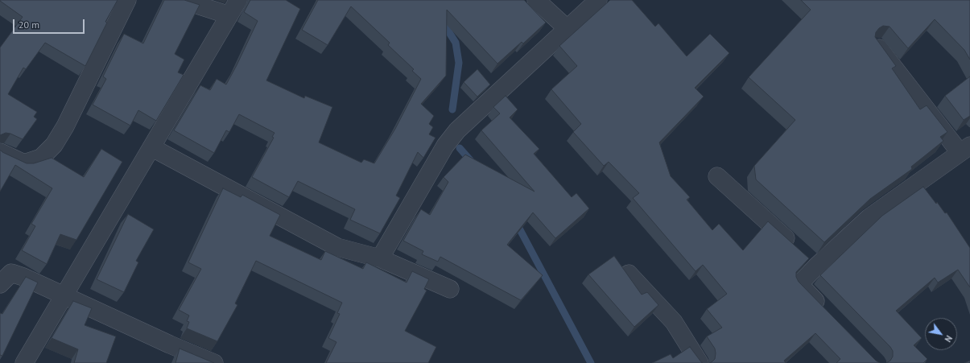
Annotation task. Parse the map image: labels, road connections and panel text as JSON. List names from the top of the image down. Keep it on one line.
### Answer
{"scale_bar":"20 m","north":"bottom right"}
